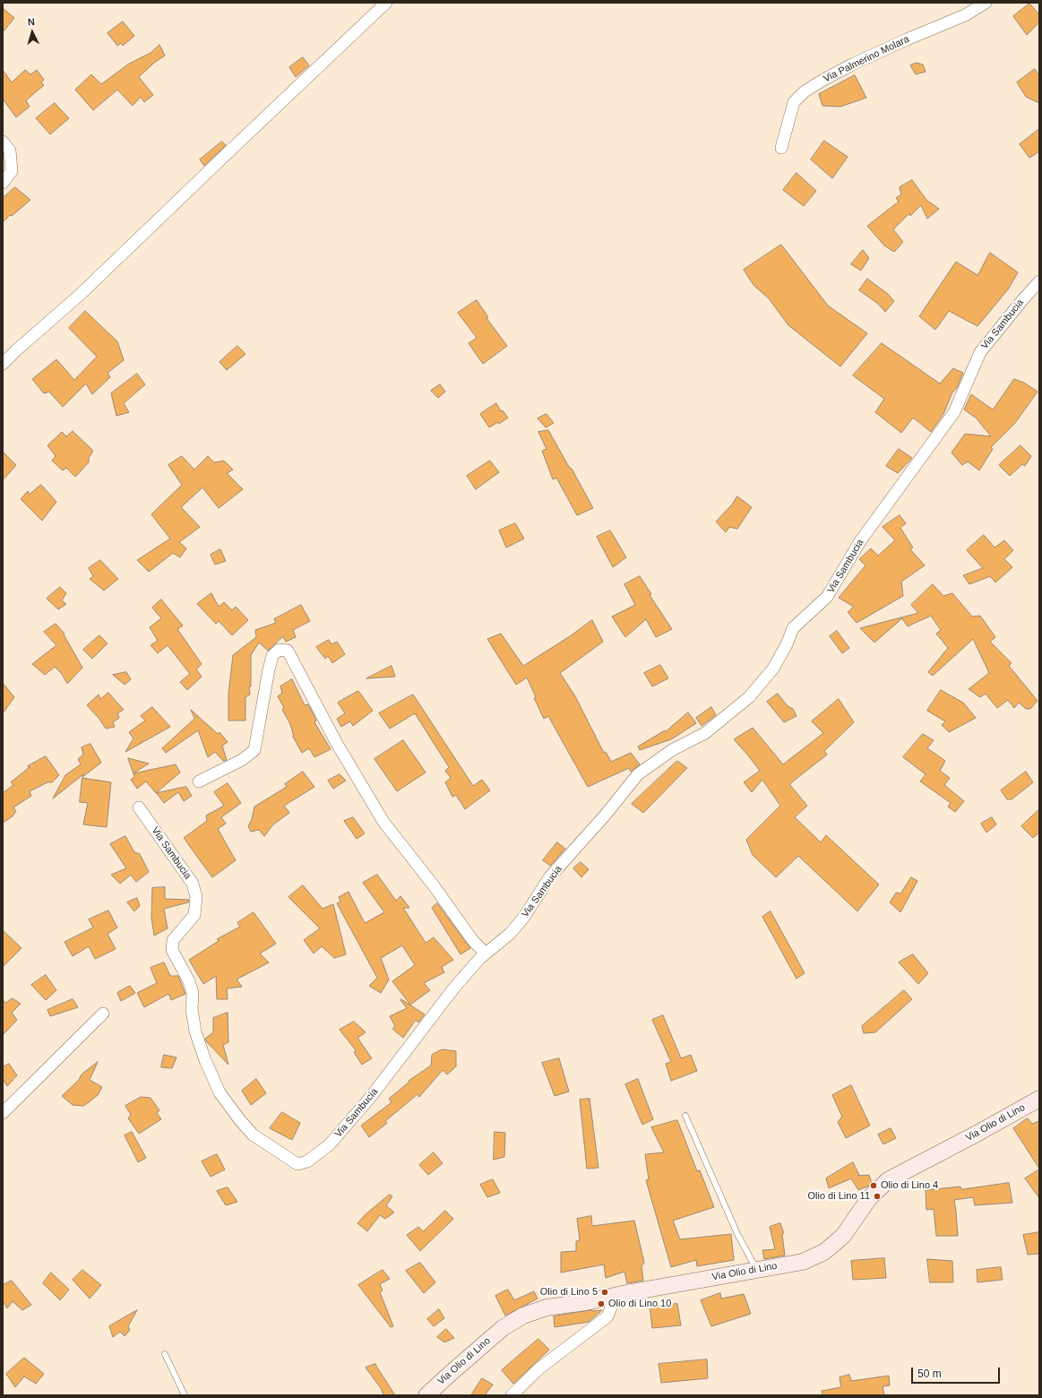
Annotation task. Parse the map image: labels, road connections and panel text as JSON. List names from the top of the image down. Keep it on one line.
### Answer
{"streets":{"street":["Via Palmerino Molara","Via Sambucia","Via Olio di Lino"]},"places":["Olio di Lino 4","Olio di Lino 11","Olio di Lino 5","Olio di Lino 10"],"scale_bar":"50 m","north":"top"}
